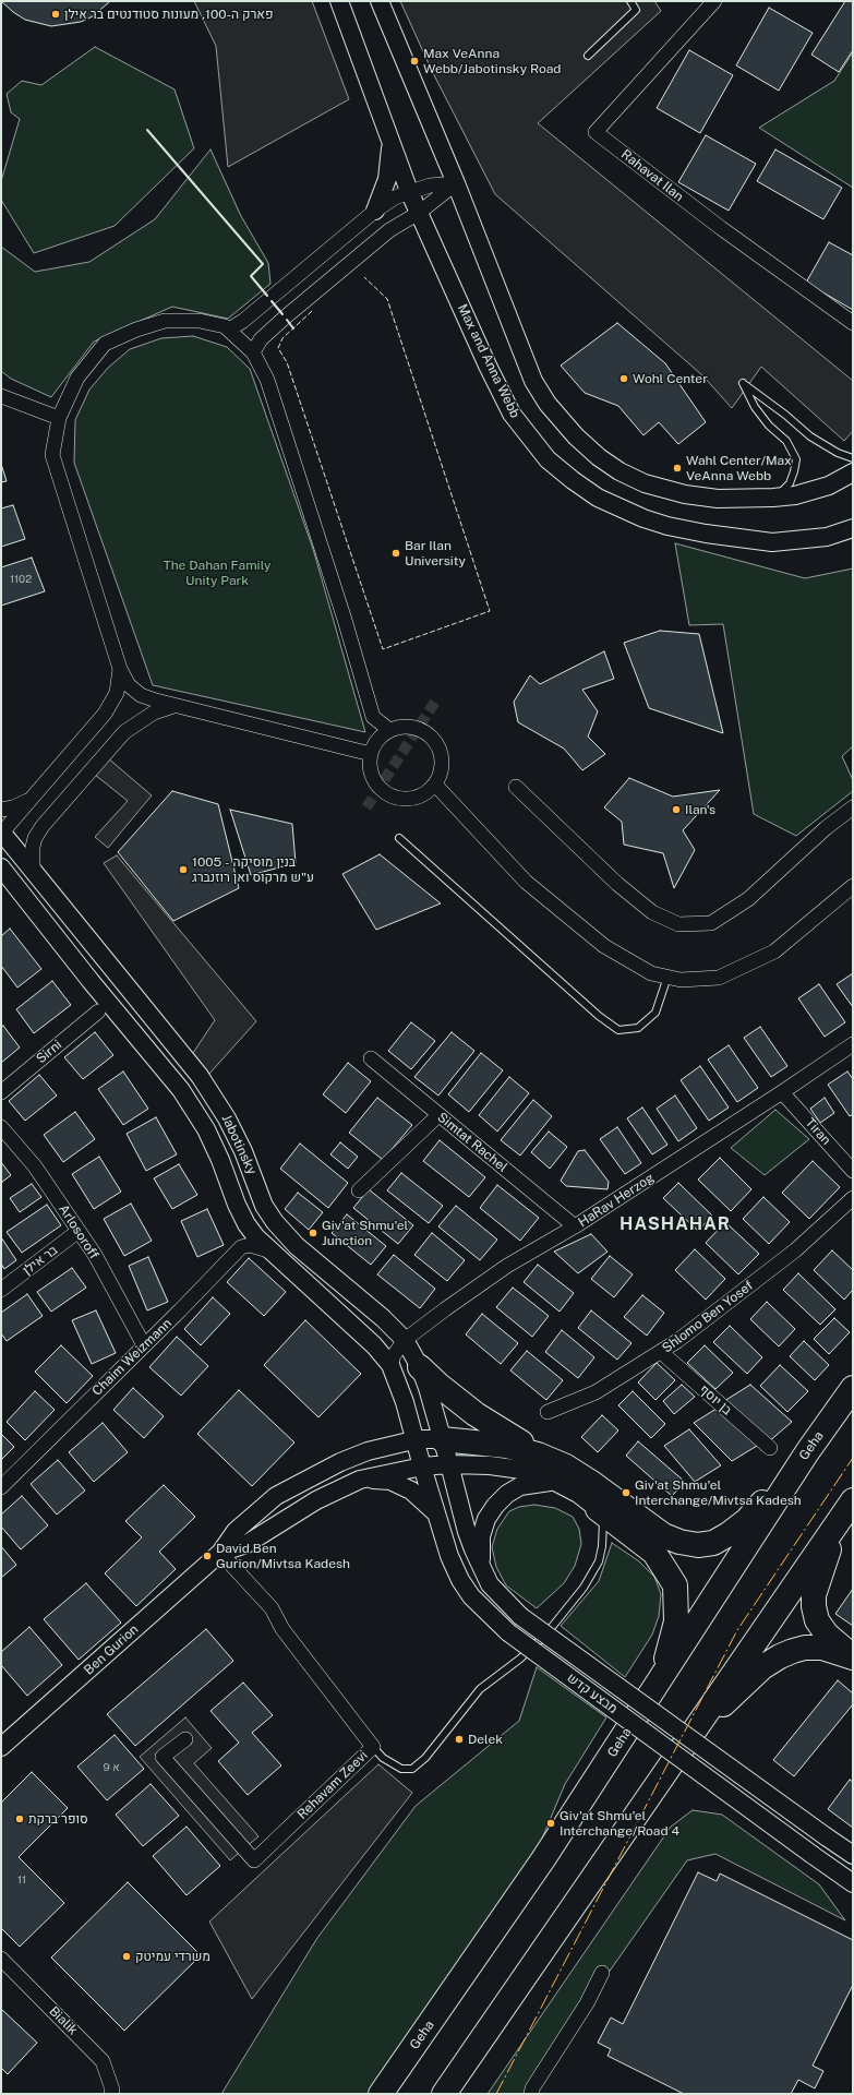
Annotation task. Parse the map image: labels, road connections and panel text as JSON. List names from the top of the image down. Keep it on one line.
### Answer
{"streets":{"highway":["Geha"],"street":["Rahavat Ilan","Max and Anna Webb","Sirni","Tiran","Simtat Rachel","Jabotinsky","HaRav Herzog","Arlosoroff","בר אילן","Shlomo Ben Yosef","Chaim Weizmann","בן יוסף","Ben Gurion","מבצע קדש","Rehavam Zeevi","Bialik"]},"crossings":[["Tiran","HaRav Herzog"],["Simtat Rachel","HaRav Herzog"],["Jabotinsky","HaRav Herzog"],["Jabotinsky","Chaim Weizmann"],["Jabotinsky","Ben Gurion"],["Jabotinsky","מבצע קדש"],["Arlosoroff","בר אילן"],["Arlosoroff","Chaim Weizmann"],["Shlomo Ben Yosef","בן יוסף"],["Ben Gurion","מבצע קדש"],["Ben Gurion","Rehavam Zeevi"]],"districts":["HASHAHAR"],"parks":["The Dahan Family Unity Park"],"places":["פארק ה-100, מעונות סטודנטים בר אילן","Max VeAnna Webb/Jabotinsky Road","Wohl Center","Wahl Center/Max VeAnna Webb","Bar Ilan University","Ilan's","1005 - בנין מוסיקה ע\"ש מרקוס ואן רוזנברג","Giv'at Shmu'el Junction","Giv'at Shmu'el Interchange/Mivtsa Kadesh","David Ben Gurion/Mivtsa Kadesh","Delek","סופר ברקת","Giv'at Shmu'el Interchange/Road 4","משרדי עמיטק"],"house_numbers":["1102","9 א","11"]}
